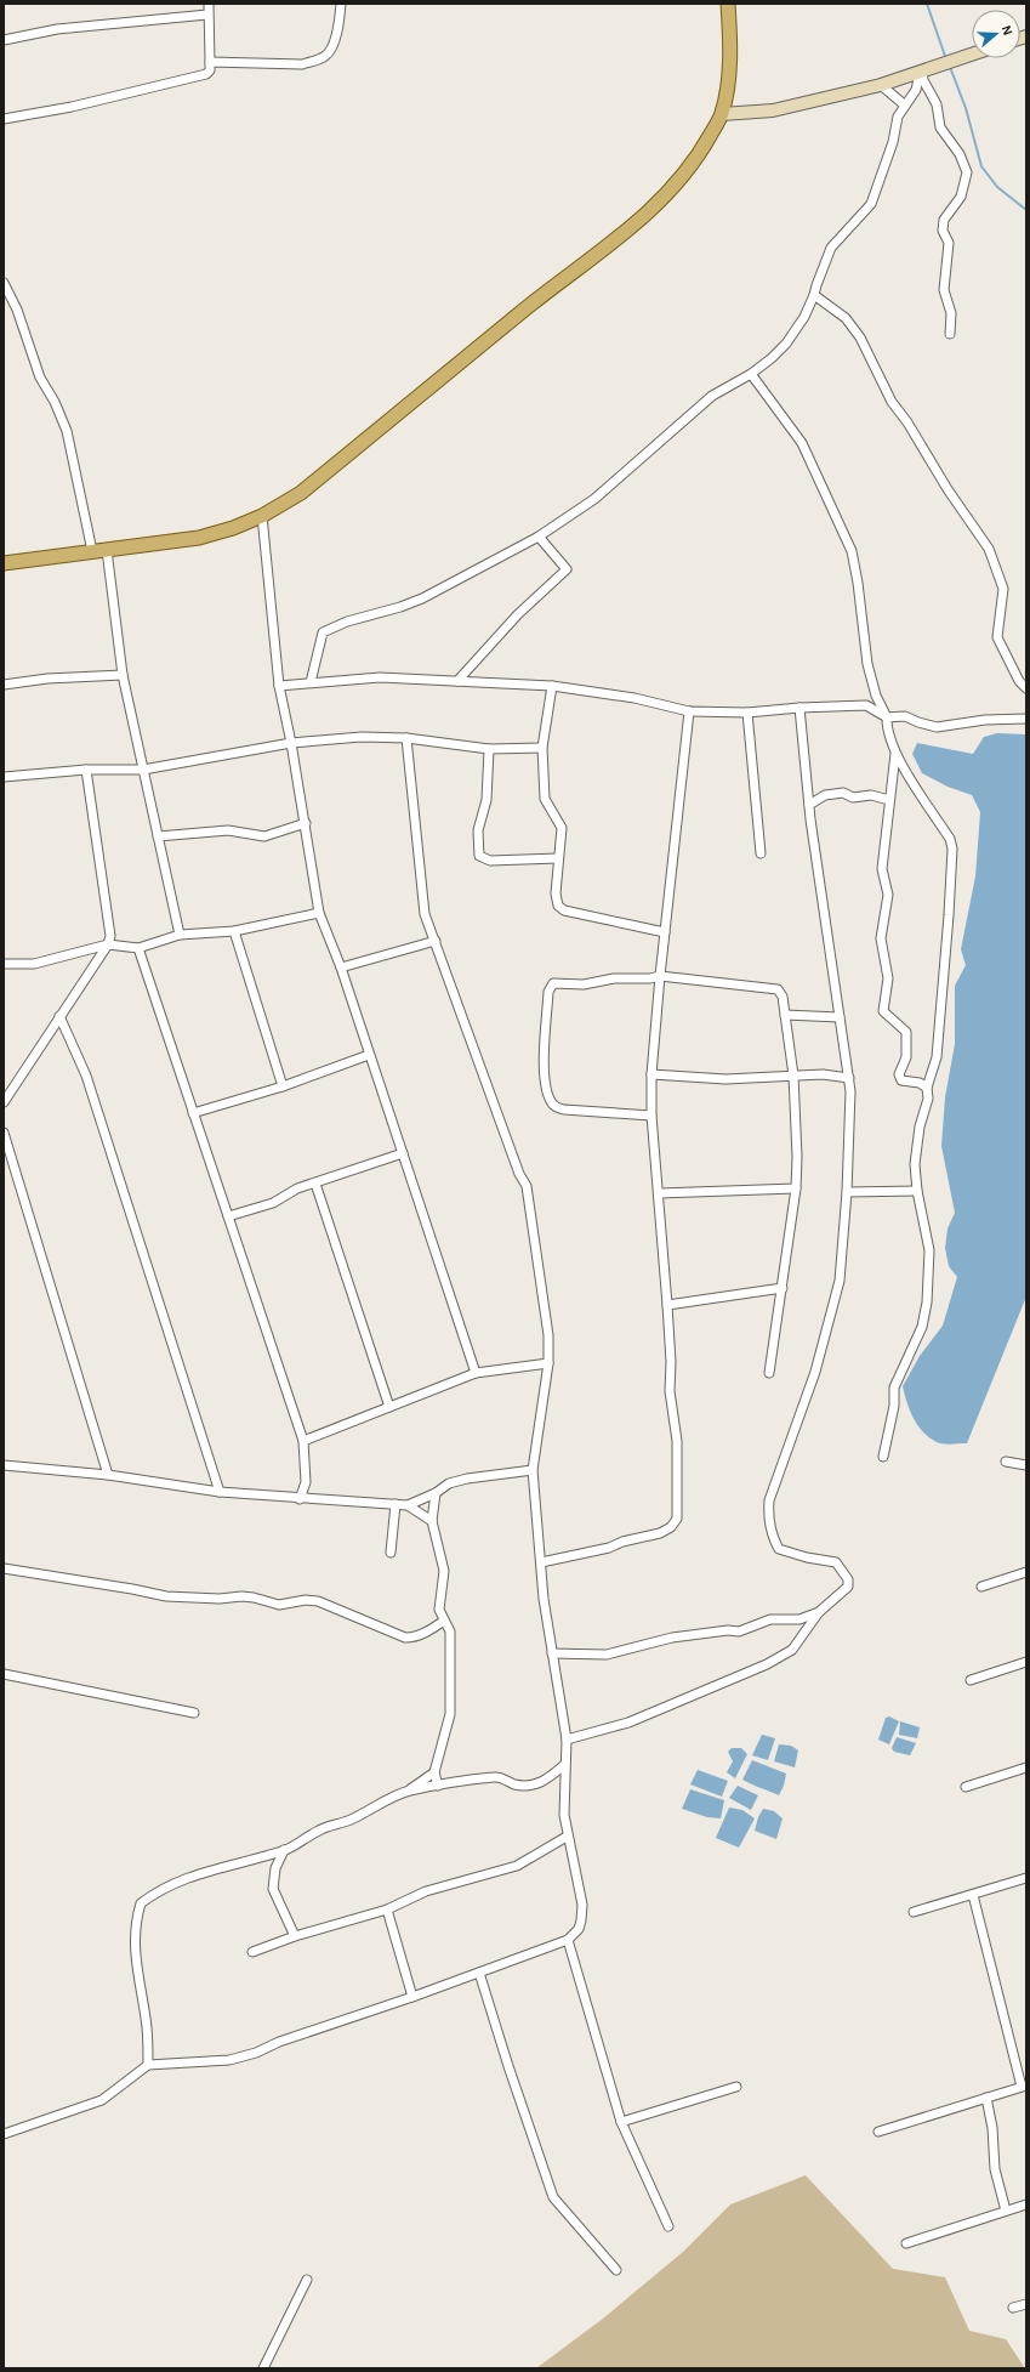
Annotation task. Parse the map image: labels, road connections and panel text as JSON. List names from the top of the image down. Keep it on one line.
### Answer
{"north":"right"}
